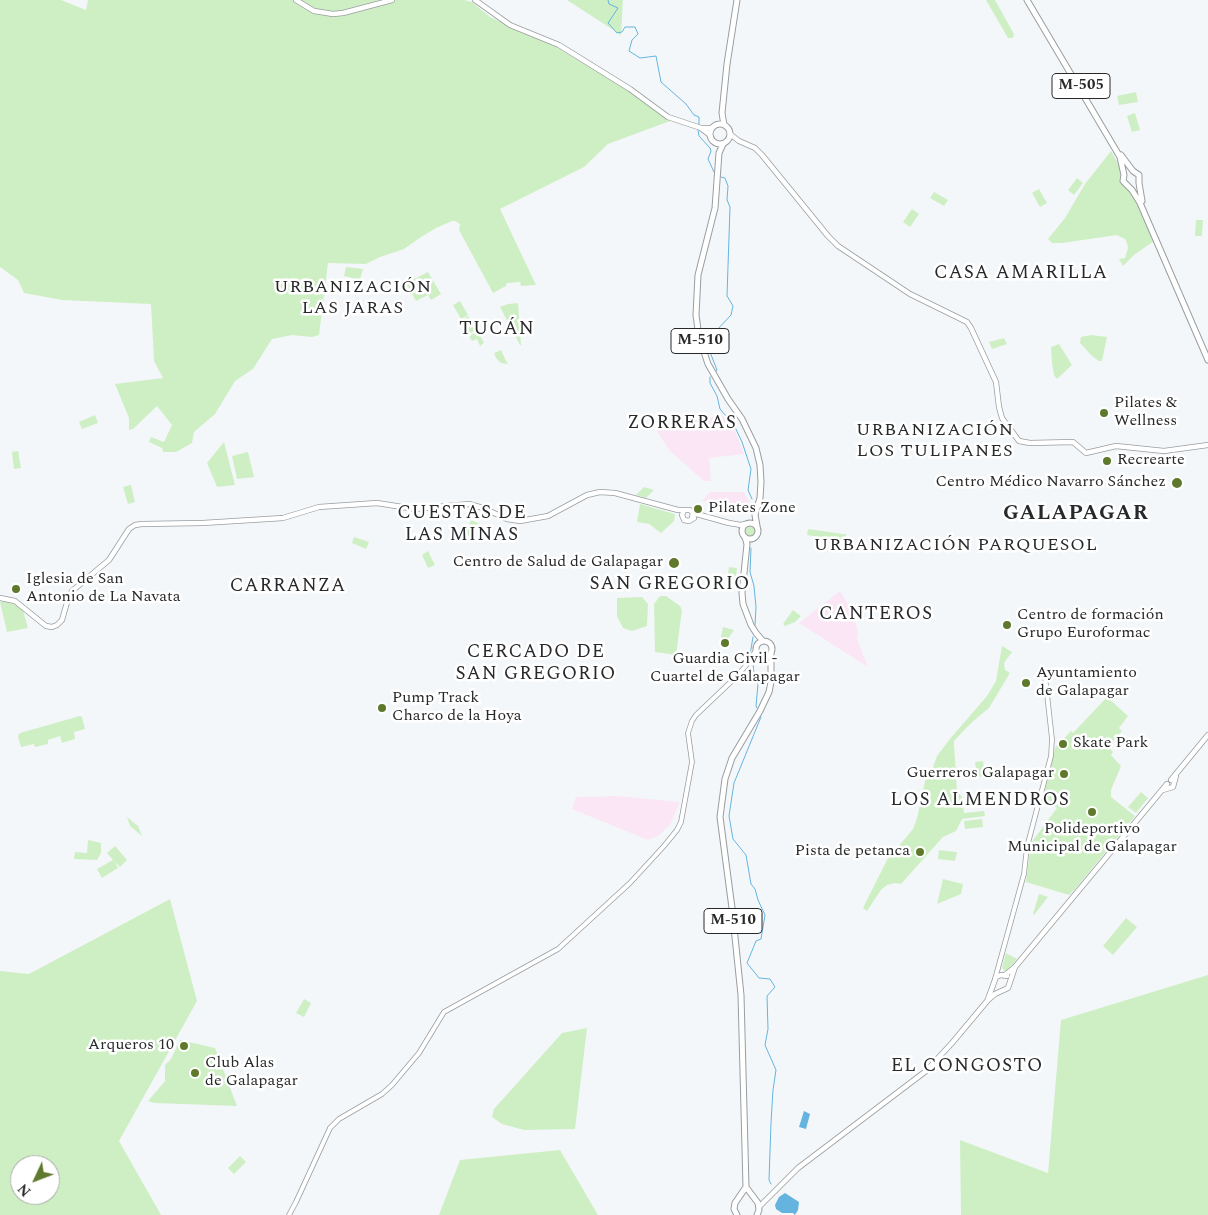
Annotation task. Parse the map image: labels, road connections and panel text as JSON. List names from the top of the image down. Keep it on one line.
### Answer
{"streets":{"main road":["M-505","M-510"]},"districts":["CASA AMARILLA","URBANIZACIÓN LAS JARAS","TUCÁN","ZORRERAS","URBANIZACIÓN LOS TULIPANES","CUESTAS DE LAS MINAS","GALAPAGAR","URBANIZACIÓN PARQUESOL","SAN GREGORIO","CARRANZA","CANTEROS","CERCADO DE SAN GREGORIO","LOS ALMENDROS","EL CONGOSTO"],"places":["Pilates & Wellness","Recrearte","Centro Médico Navarro Sánchez","Pilates Zone","Centro de Salud de Galapagar","Iglesia de San Antonio de La Navata","Centro de formación Grupo Euroformac","Guardia Civil - Cuartel de Galapagar","Ayuntamiento de Galapagar","Pump Track Charco de la Hoya","Skate Park","Guerreros Galapagar","Polideportivo Municipal de Galapagar","Pista de petanca","Arqueros 10","Club Alas de Galapagar"],"north":"bottom left"}
